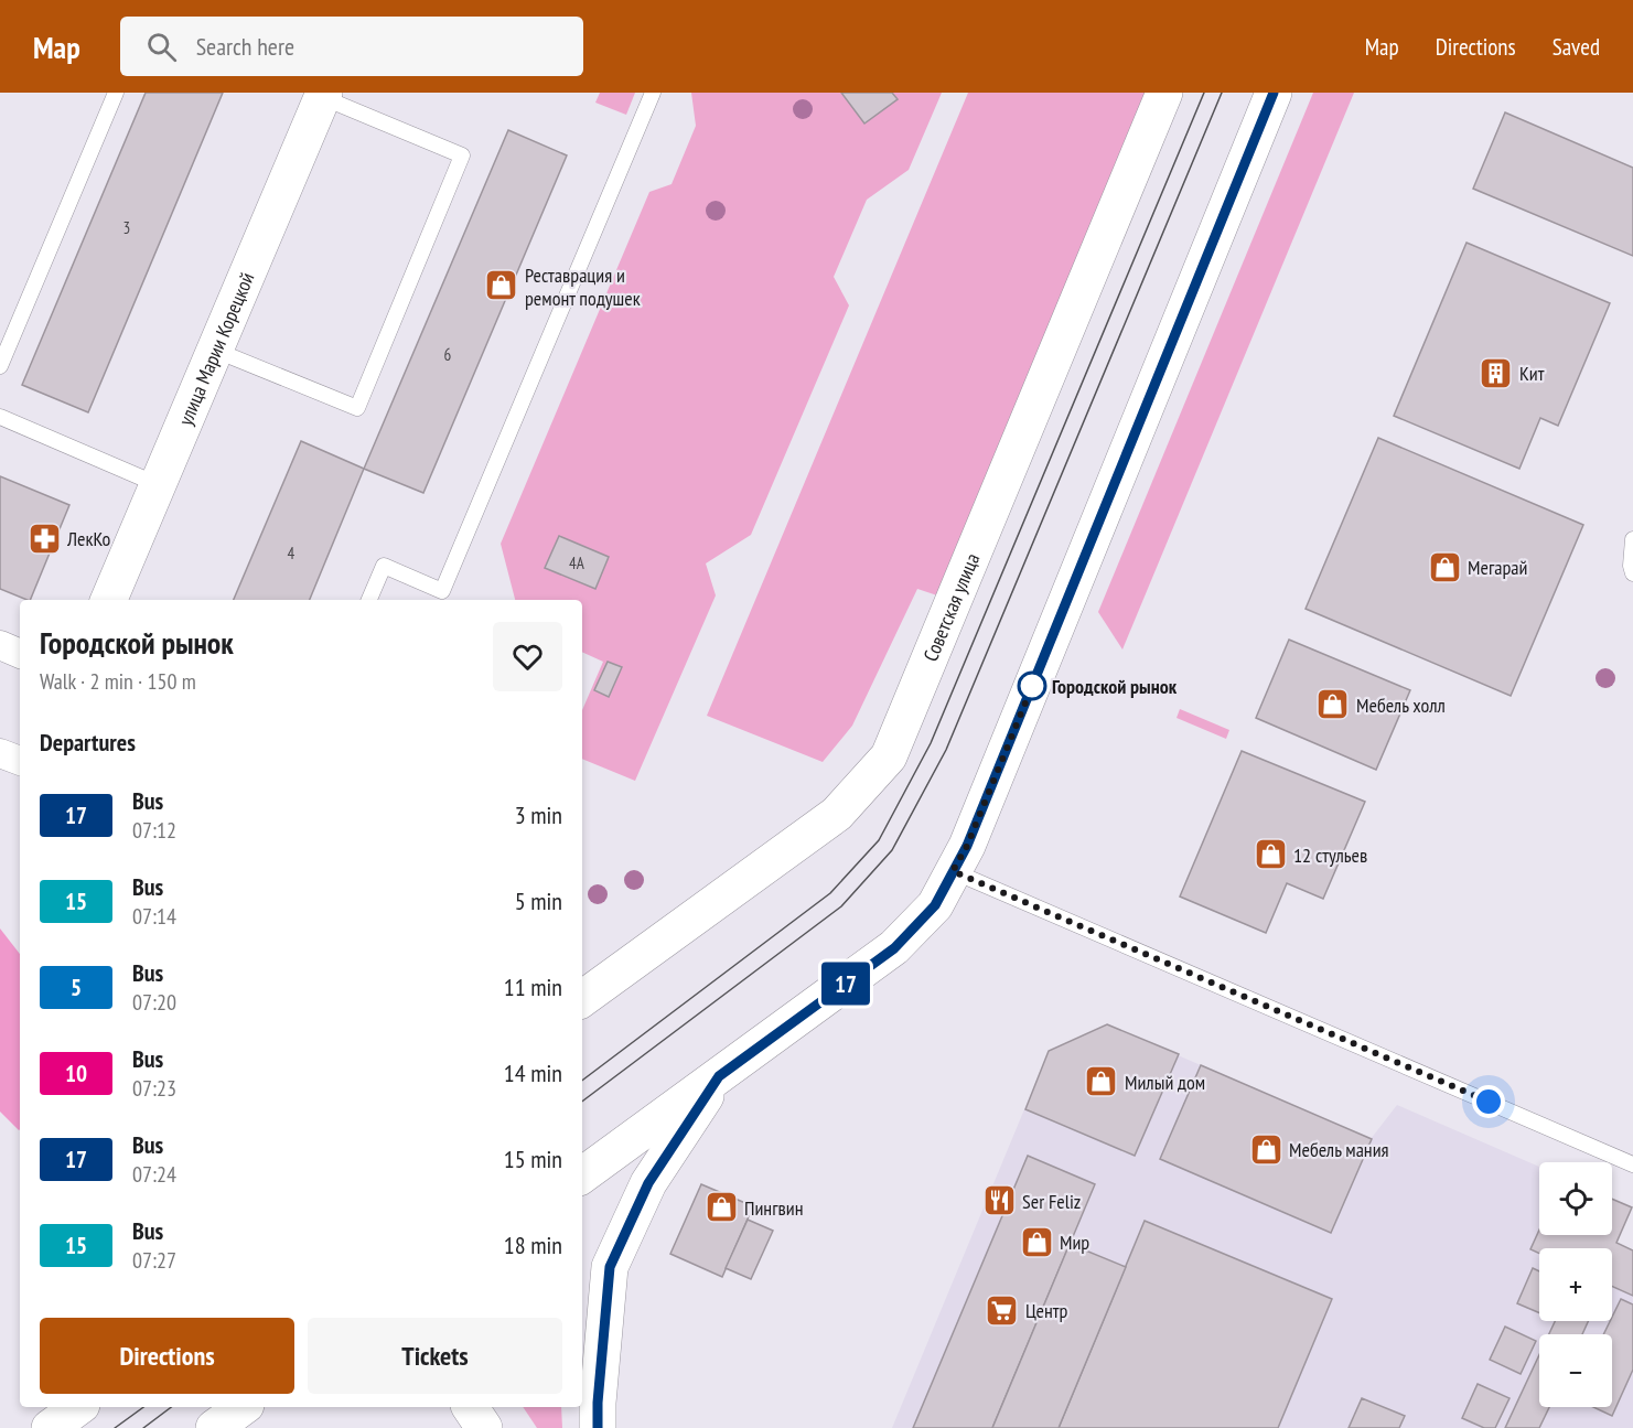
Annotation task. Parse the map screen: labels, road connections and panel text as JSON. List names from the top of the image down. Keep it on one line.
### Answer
{"streets":{"main road":["улица Марии Корецкой","Советская улица"]},"places":{"shop":["Реставрация и ремонт подушек","Мегарай","Мебель холл","12 стульев","Милый дом","Мебель мания","Пингвин","Мир"],"building":["Кит"],"pharmacy":["ЛекКо"],"other":["Городской рынок"],"restaurant":["Ser Feliz"],"supermarket":["Центр"]},"lines":["bus line 17"],"house_numbers":["3","6","4","4А"],"page":{"header":"Map","search":"Search here","nav":["Map","Directions","Saved"],"on_map":"17","heading":[["Городской рынок","Walk · 2 min · 150 m"],"Departures"],"list":[{"mark":"17","name":"Bus","note":"07:12","value":"3 min"},{"mark":"15","name":"Bus","note":"07:14","value":"5 min"},{"mark":"5","name":"Bus","note":"07:20","value":"11 min"},{"mark":"10","name":"Bus","note":"07:23","value":"14 min"},{"mark":"17","name":"Bus","note":"07:24","value":"15 min"},{"mark":"15","name":"Bus","note":"07:27","value":"18 min"}],"map_buttons":["+","−"],"buttons":["Directions","Tickets"]}}
